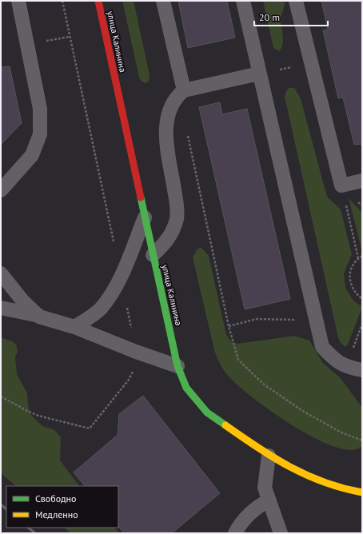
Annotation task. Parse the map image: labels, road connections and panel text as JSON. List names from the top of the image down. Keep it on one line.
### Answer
{"streets":{"main road":["улица Калинина"]},"legend":["Свободно","Медленно"],"scale_bar":"20 m"}
